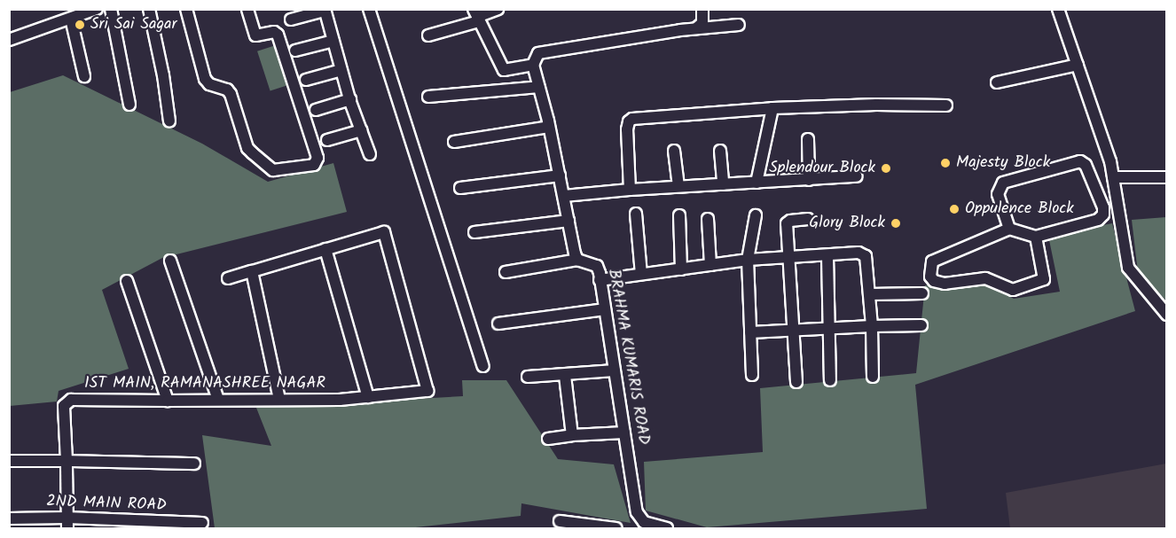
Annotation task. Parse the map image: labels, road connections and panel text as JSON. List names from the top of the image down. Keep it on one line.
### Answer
{"streets":{"street":["BRAHMA KUMARIS ROAD","1ST MAIN, RAMANASHREE NAGAR","2ND MAIN ROAD"]},"places":["Sri Sai Sagar","Majesty Block","Splendour Block","Oppulence Block","Glory Block"]}
